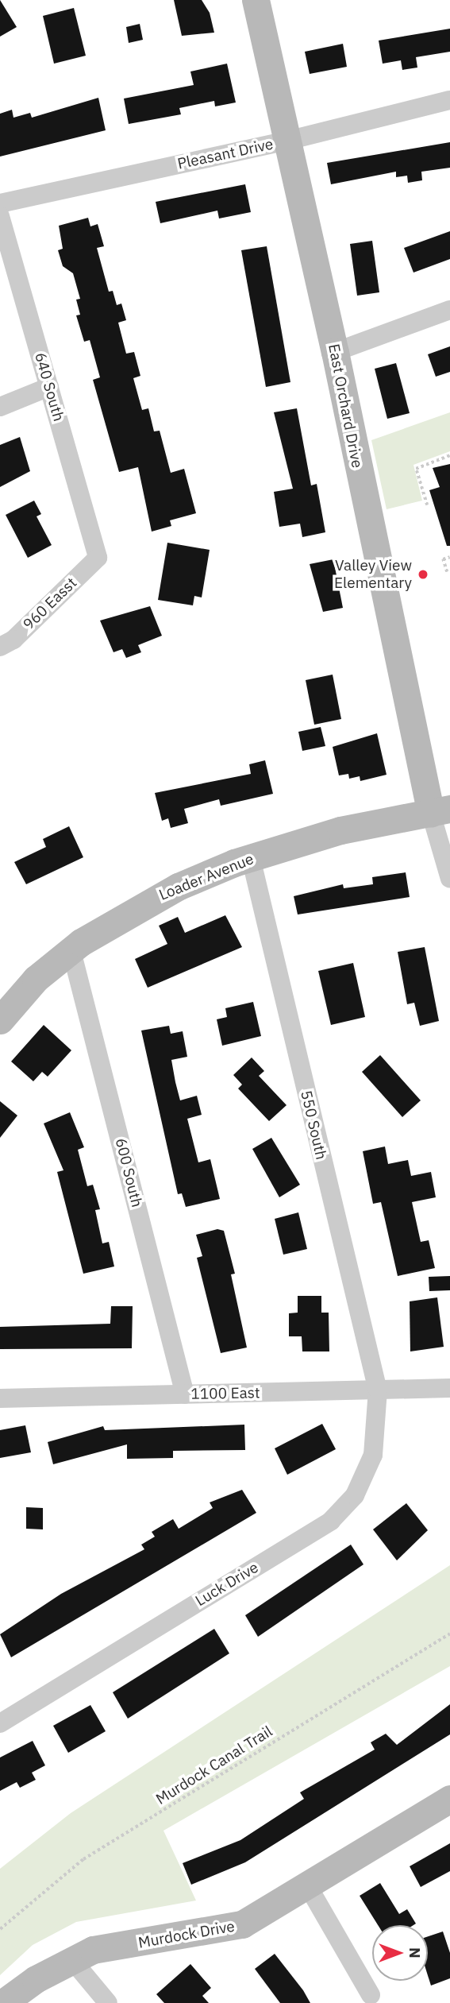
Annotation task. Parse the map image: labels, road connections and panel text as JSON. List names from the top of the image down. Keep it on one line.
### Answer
{"streets":{"street":["Pleasant Drive","640 South","East Orchard Drive","960 Easst","Loader Avenue","550 South","600 South","1100 East","Luck Drive","Murdock Drive"],"path":["Murdock Canal Trail"]},"crossings":[["Pleasant Drive","East Orchard Drive"],["640 South","960 Easst"],["East Orchard Drive","Loader Avenue"],["Loader Avenue","550 South"],["Loader Avenue","600 South"],["550 South","1100 East"],["550 South","Luck Drive"],["600 South","1100 East"],["1100 East","Luck Drive"]],"places":["Valley View Elementary"],"north":"right"}
